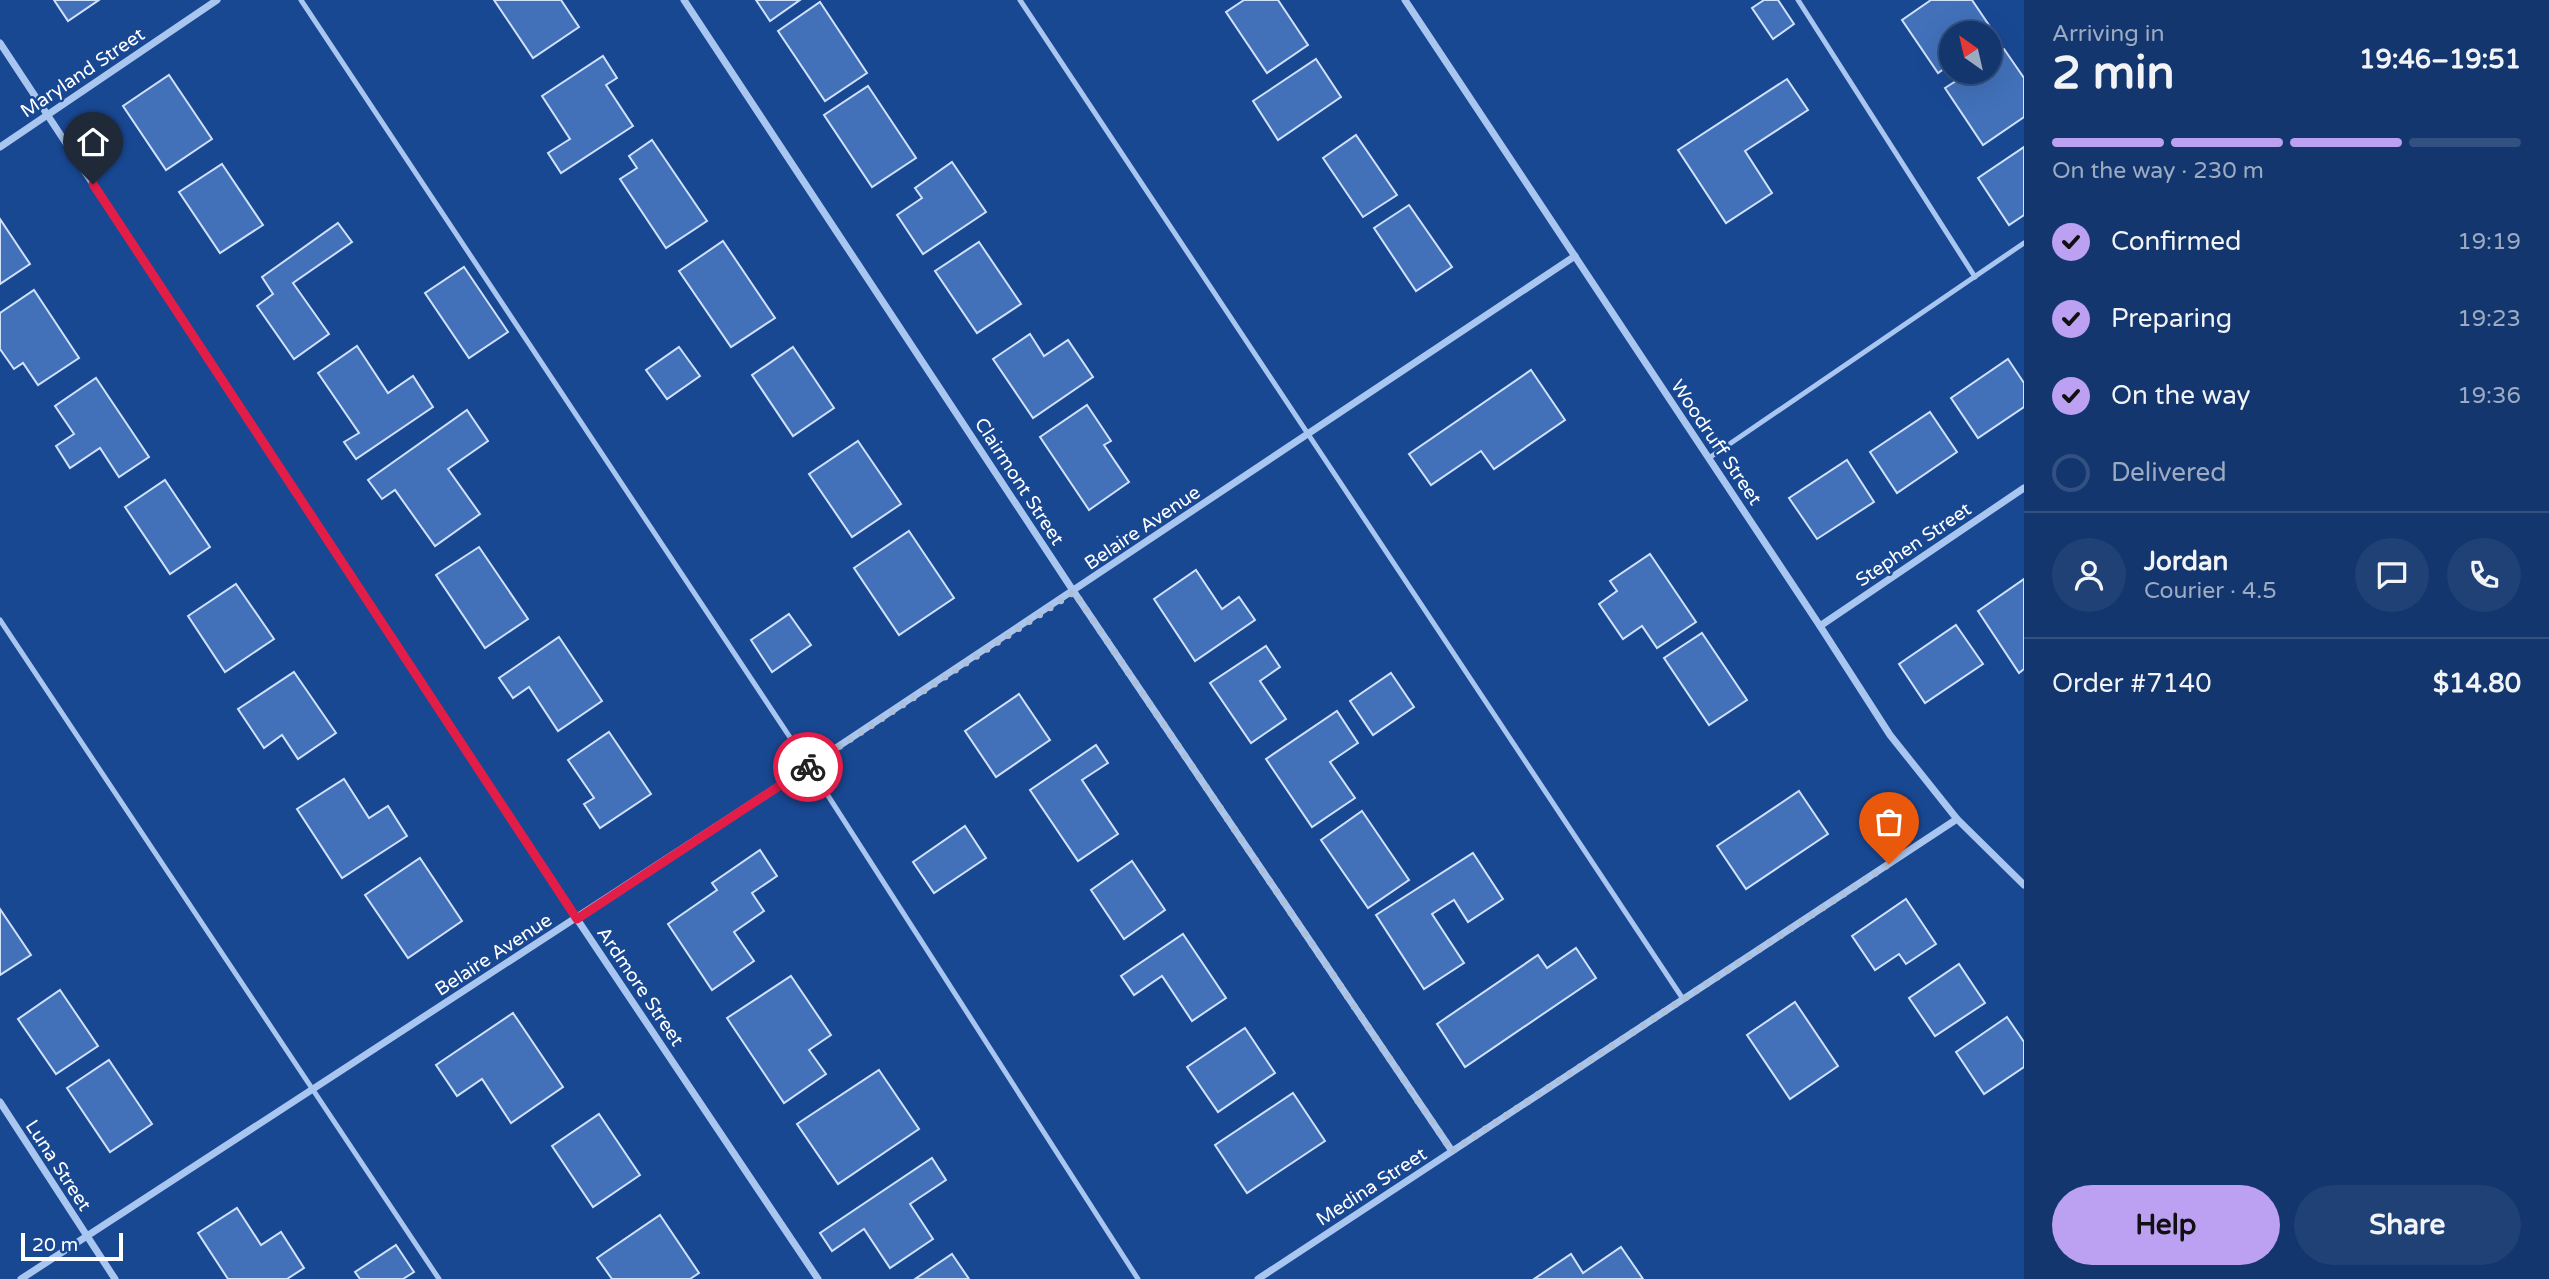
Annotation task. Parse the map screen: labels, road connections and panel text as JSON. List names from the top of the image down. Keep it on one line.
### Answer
{"streets":{"street":["Maryland Street","Woodruff Street","Clairmont Street","Belaire Avenue","Stephen Street","Ardmore Street","Luna Street","Medina Street"]},"crossings":[["Maryland Street","Ardmore Street"],["Woodruff Street","Belaire Avenue"],["Woodruff Street","Stephen Street"],["Woodruff Street","Medina Street"],["Clairmont Street","Belaire Avenue"],["Clairmont Street","Medina Street"],["Belaire Avenue","Ardmore Street"],["Belaire Avenue","Luna Street"]],"scale_bar":"20 m","north":"top left","page":{"heading":["2 min","Arriving in","19:46–19:51"],"panel":["Jordan","Courier · 4.5","Order #7140","$14.80"],"bar":"On the way · 230 m","list":[["Confirmed","19:19"],["Preparing","19:23"],["On the way","19:36"],"Delivered"],"buttons":["Help","Share"],"scale":"20 m"}}
